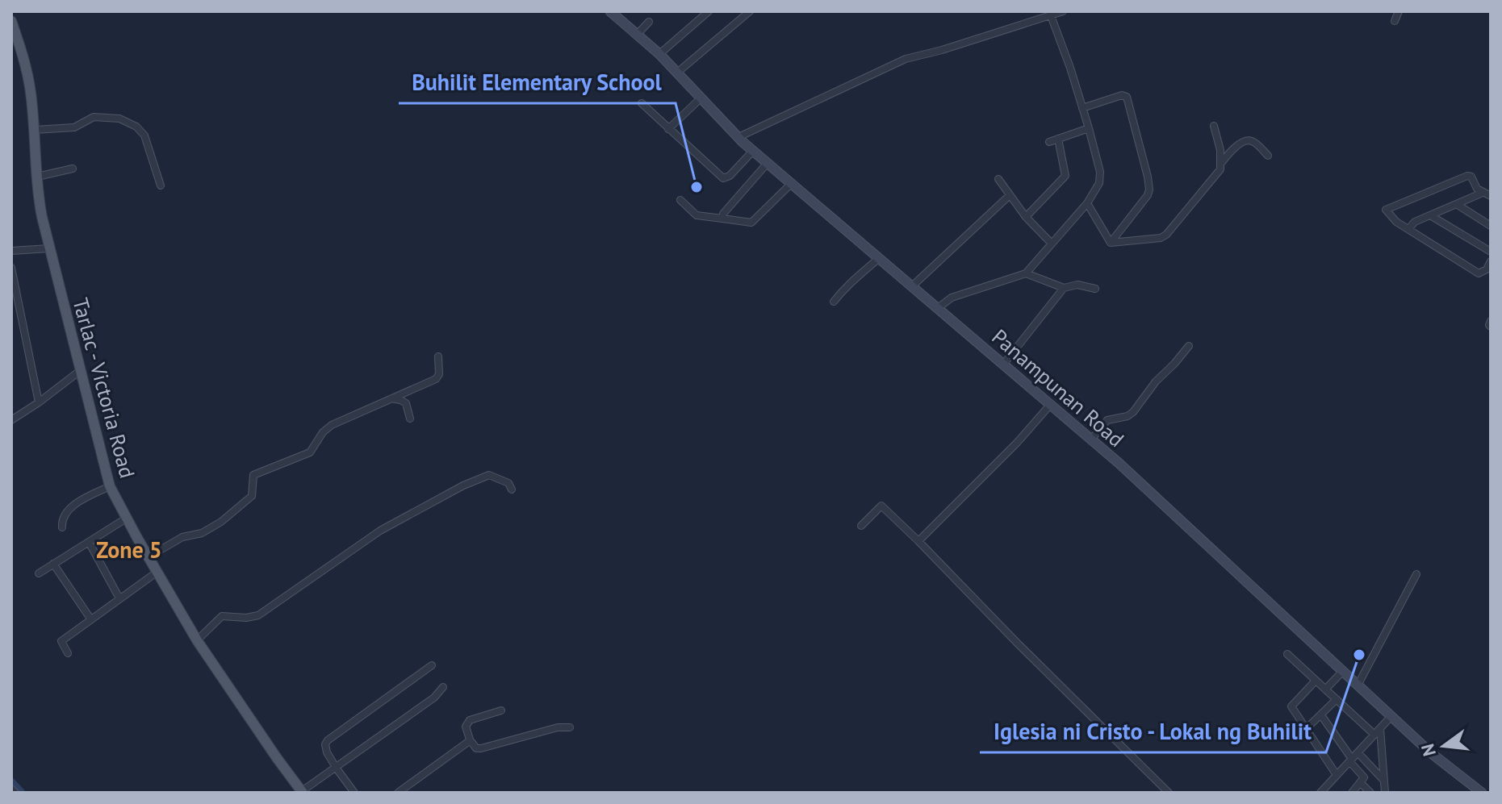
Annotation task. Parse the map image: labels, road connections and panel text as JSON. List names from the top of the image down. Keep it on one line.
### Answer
{"streets":{"main road":["Tarlac - Victoria Road"],"street":["Panampunan Road"]},"districts":["Zone 5"],"places":["Buhilit Elementary School","Iglesia ni Cristo - Lokal ng Buhilit"],"north":"left"}
